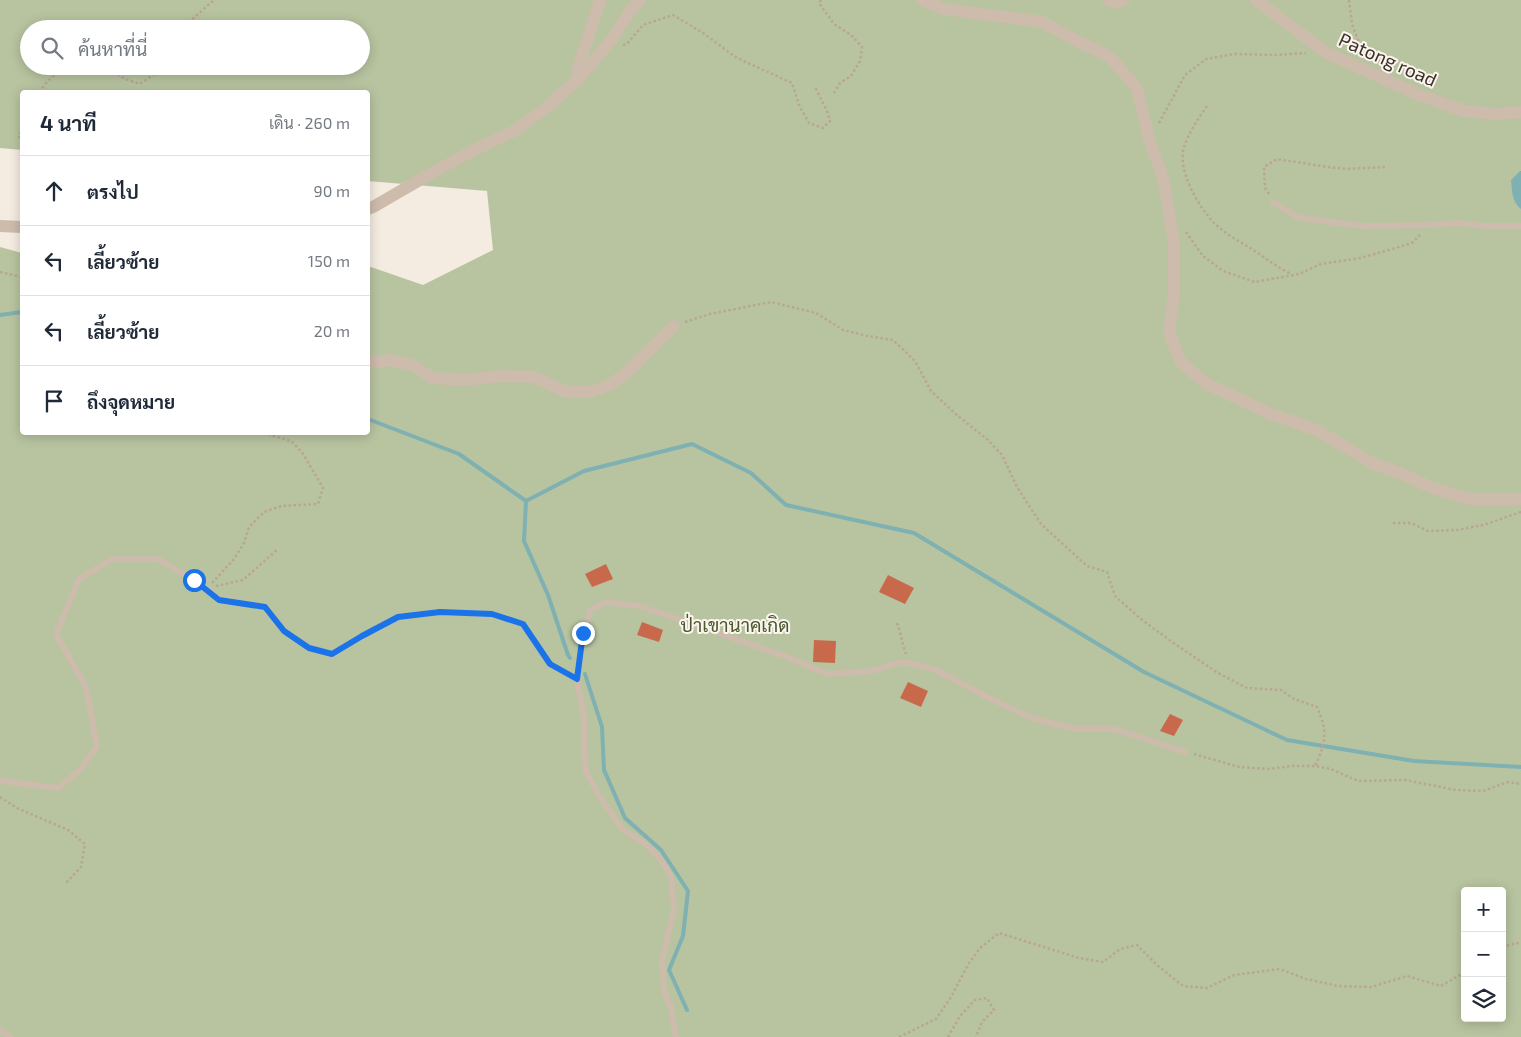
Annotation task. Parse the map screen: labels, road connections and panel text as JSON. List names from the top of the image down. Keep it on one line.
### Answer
{"streets":{"street":["Patong road"]},"parks":["ป่าเขานาคเกิด"],"page":{"search":"ค้นหาที่นี่","heading":["4 นาที","เดิน · 260 m"],"list":[["ตรงไป","90 m"],["เลี้ยวซ้าย","150 m"],["เลี้ยวซ้าย","20 m"],"ถึงจุดหมาย"],"map_buttons":["+","−"]}}
